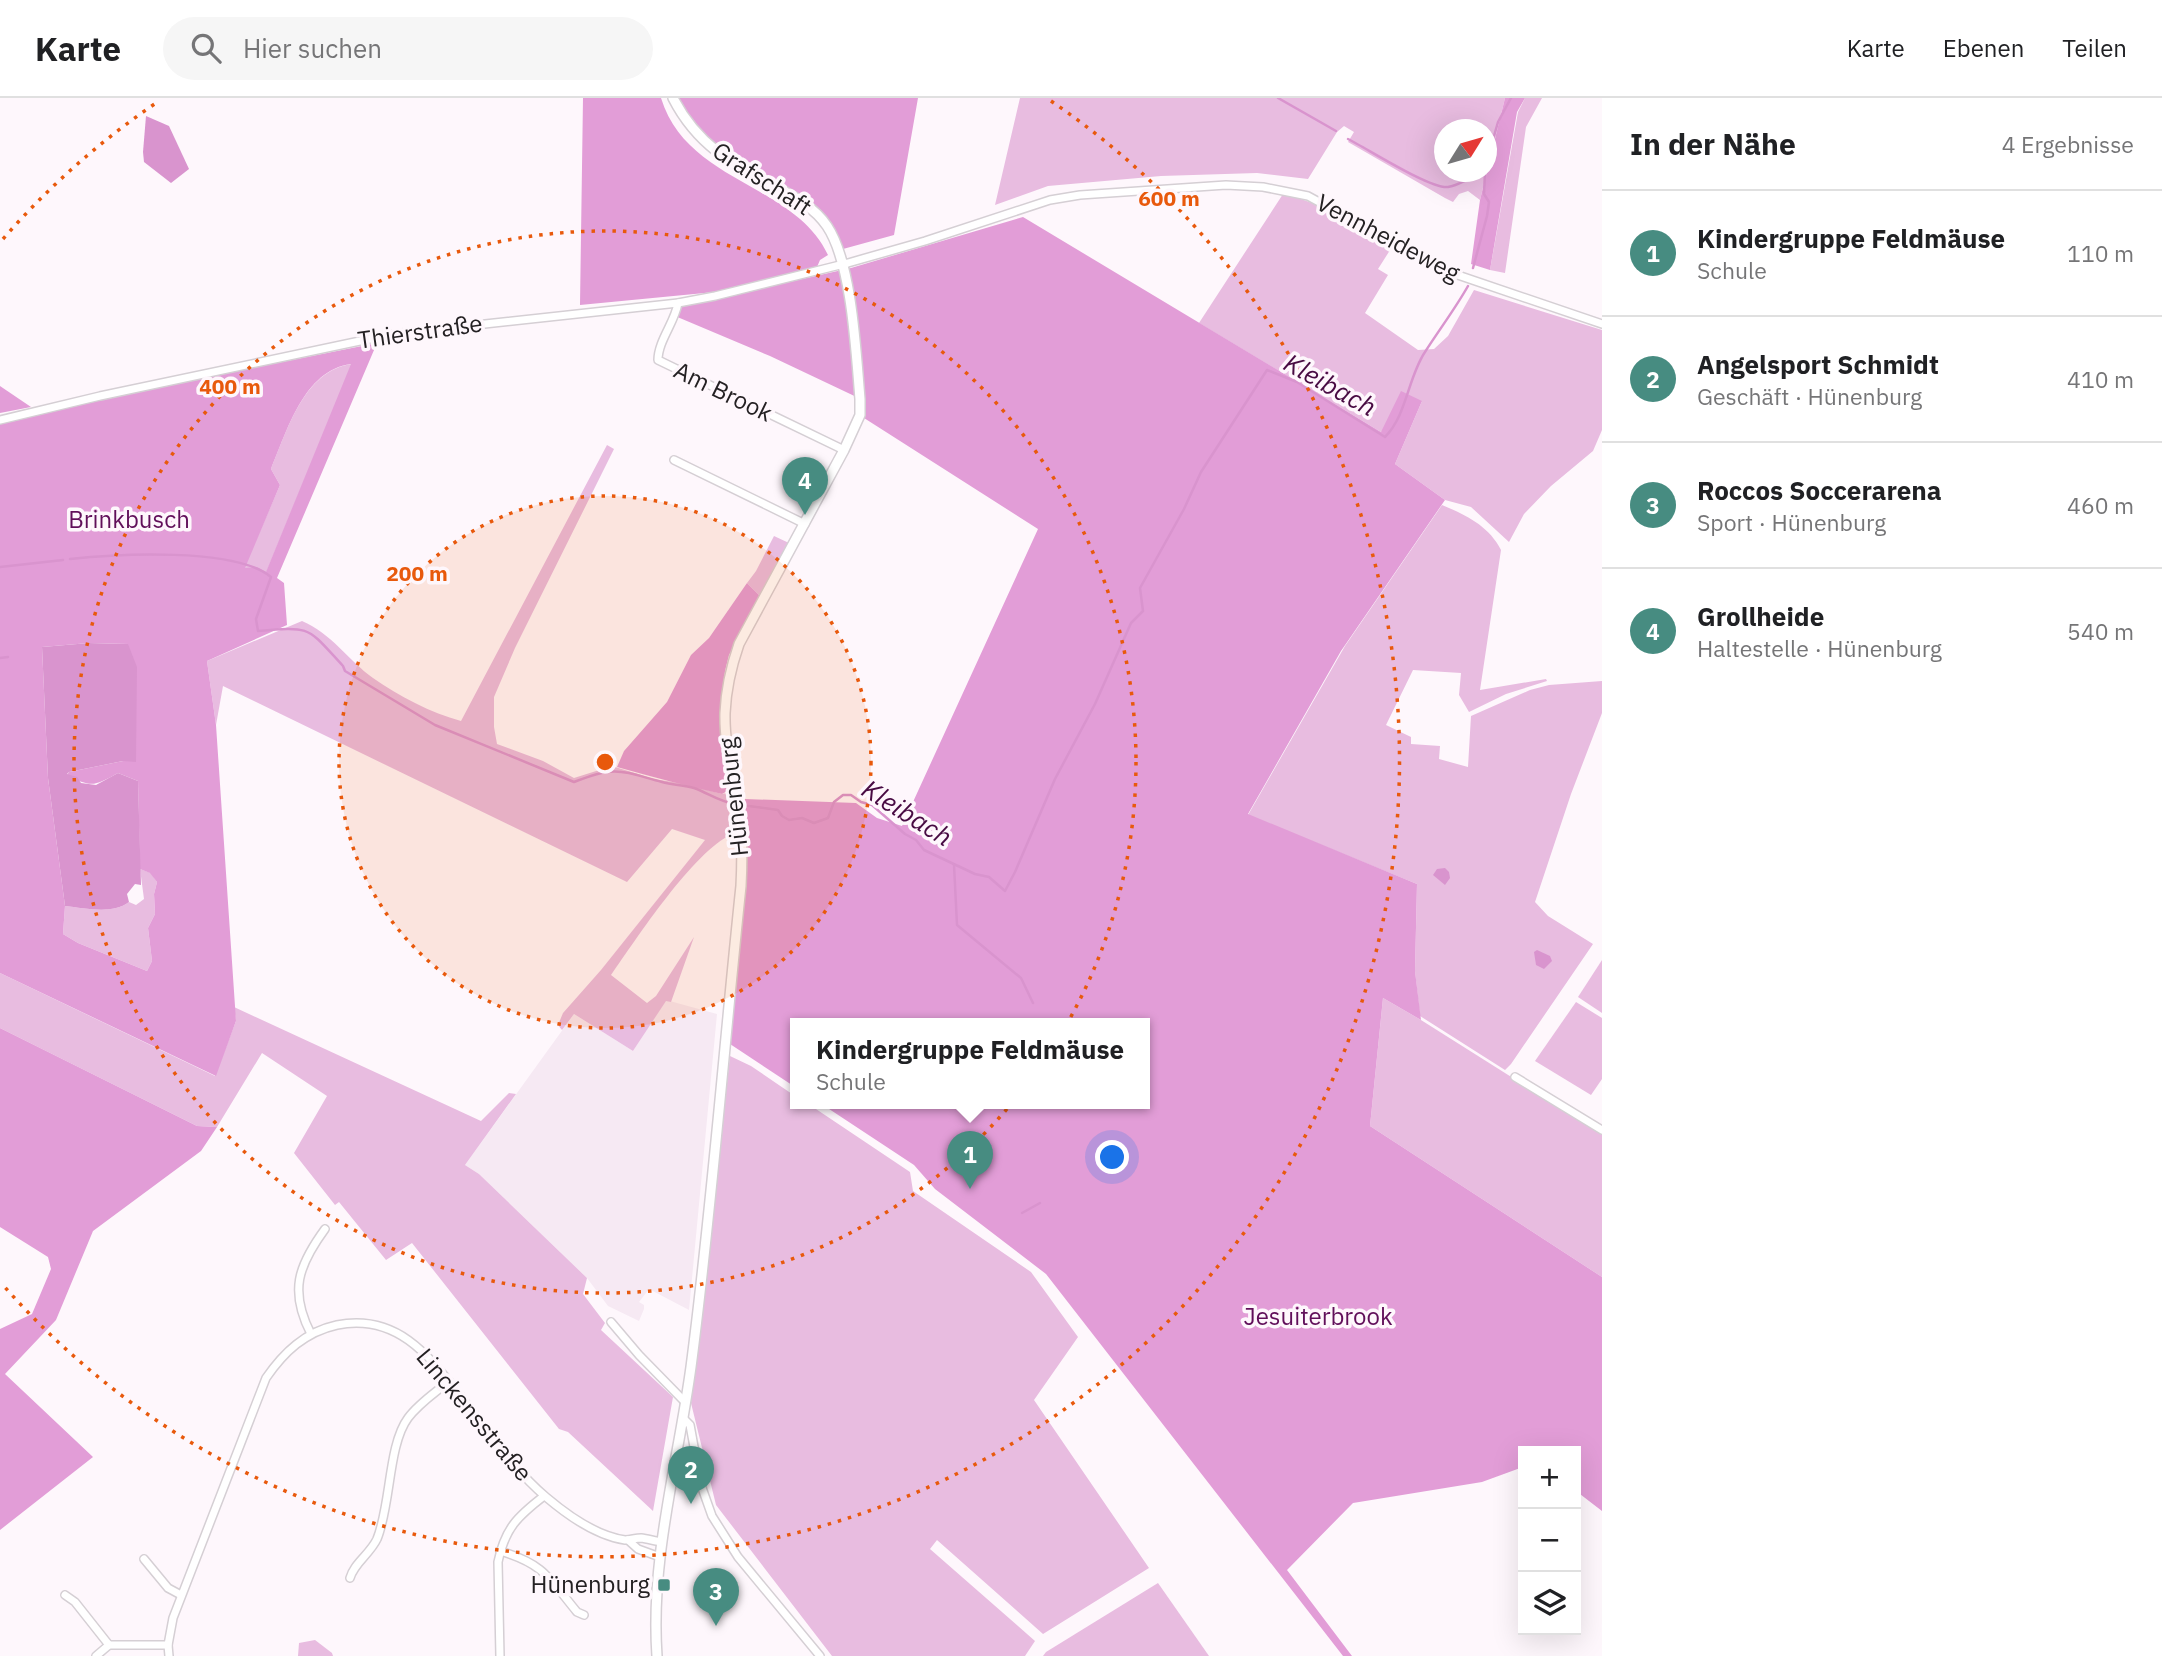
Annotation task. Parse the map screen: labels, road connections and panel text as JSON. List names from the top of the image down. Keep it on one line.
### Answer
{"streets":{"street":["Grafschaft","Vennheideweg","Thierstraße","Am Brook","Hünenburg","Linckensstraße"]},"crossings":[["Grafschaft","Vennheideweg"],["Grafschaft","Thierstraße"],["Grafschaft","Hünenburg"],["Vennheideweg","Thierstraße"],["Vennheideweg","Hünenburg"],["Thierstraße","Am Brook"],["Thierstraße","Hünenburg"],["Am Brook","Hünenburg"],["Hünenburg","Linckensstraße"]],"water":["Kleibach"],"parks":["Brinkbusch","Jesuiterbrook"],"places":{"transit":["Hünenburg"]},"north":"top right","page":{"header":"Karte","search":"Hier suchen","nav":["Karte","Ebenen","Teilen"],"heading":["In der Nähe","4 Ergebnisse"],"list":[{"mark":"1","name":"Kindergruppe Feldmäuse","note":"Schule","value":"110 m"},{"mark":"2","name":"Angelsport Schmidt","note":"Geschäft · Hünenburg","value":"410 m"},{"mark":"3","name":"Roccos Soccerarena","note":"Sport · Hünenburg","value":"460 m"},{"mark":"4","name":"Grollheide","note":"Haltestelle · Hünenburg","value":"540 m"}],"pins":["4","1","2","3"],"popup":["Kindergruppe Feldmäuse","Schule"],"map_buttons":["+","−"]},"rings":["600 m","400 m","200 m"]}
